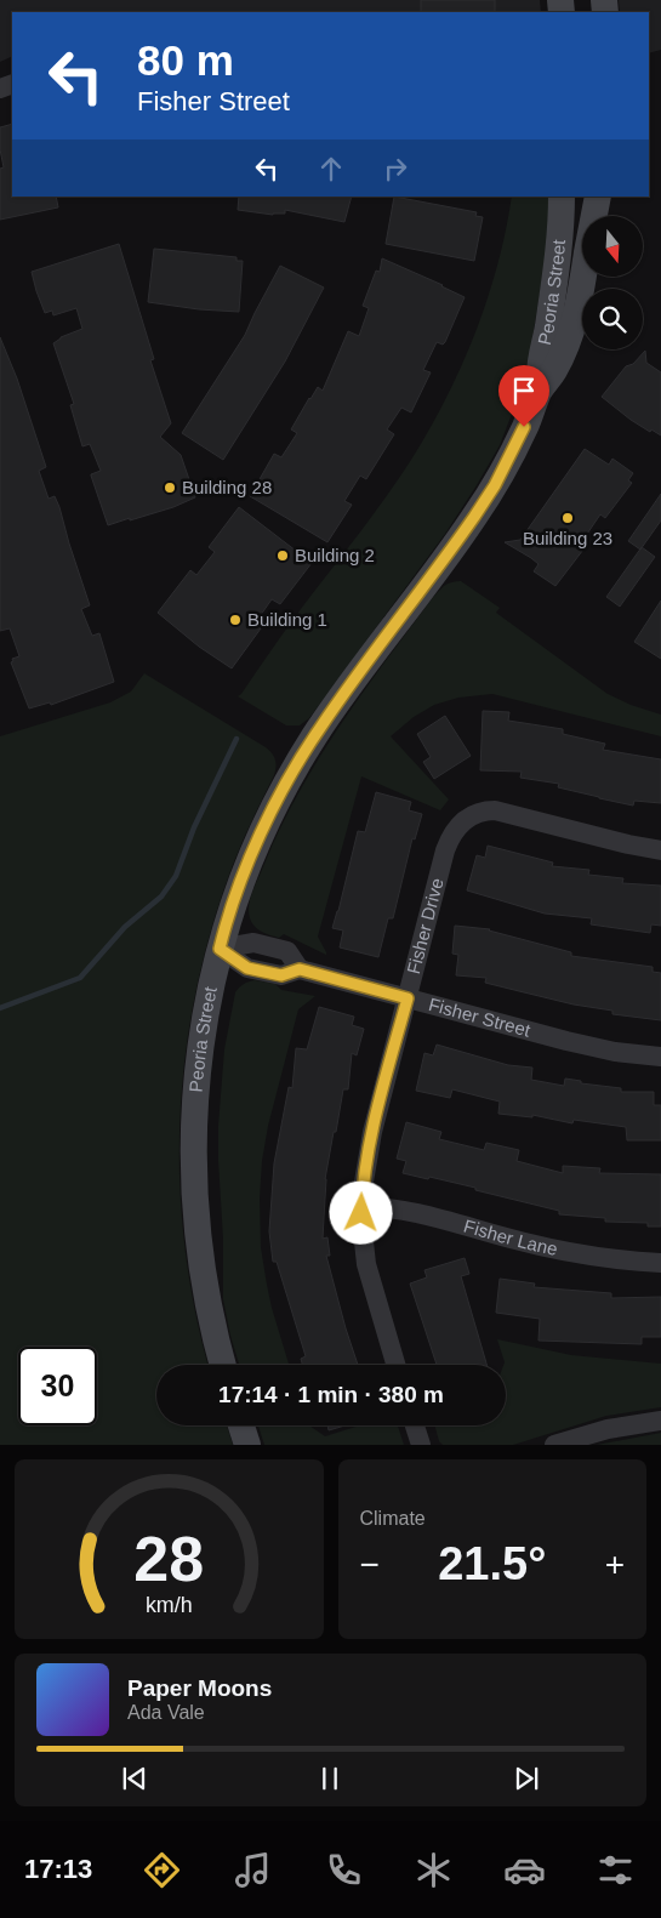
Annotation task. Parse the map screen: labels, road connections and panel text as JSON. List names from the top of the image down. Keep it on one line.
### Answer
{"streets":{"main road":["Peoria Street"],"street":["Fisher Drive","Fisher Street","Fisher Lane"]},"crossings":[["Peoria Street","Fisher Street"],["Fisher Drive","Fisher Street"],["Fisher Drive","Fisher Lane"]],"places":["Building 28","Building 23","Building 2","Building 1"],"north":"bottom","page":{"turn":["80 m","Fisher Street"],"limit":"30","trip":"17:14 · 1 min · 380 m","tile":"Climate","heat":["−","21.5°","+"],"song":["Paper Moons","Ada Vale"],"tabs":"17:13","gauge":["28","km/h"]}}
